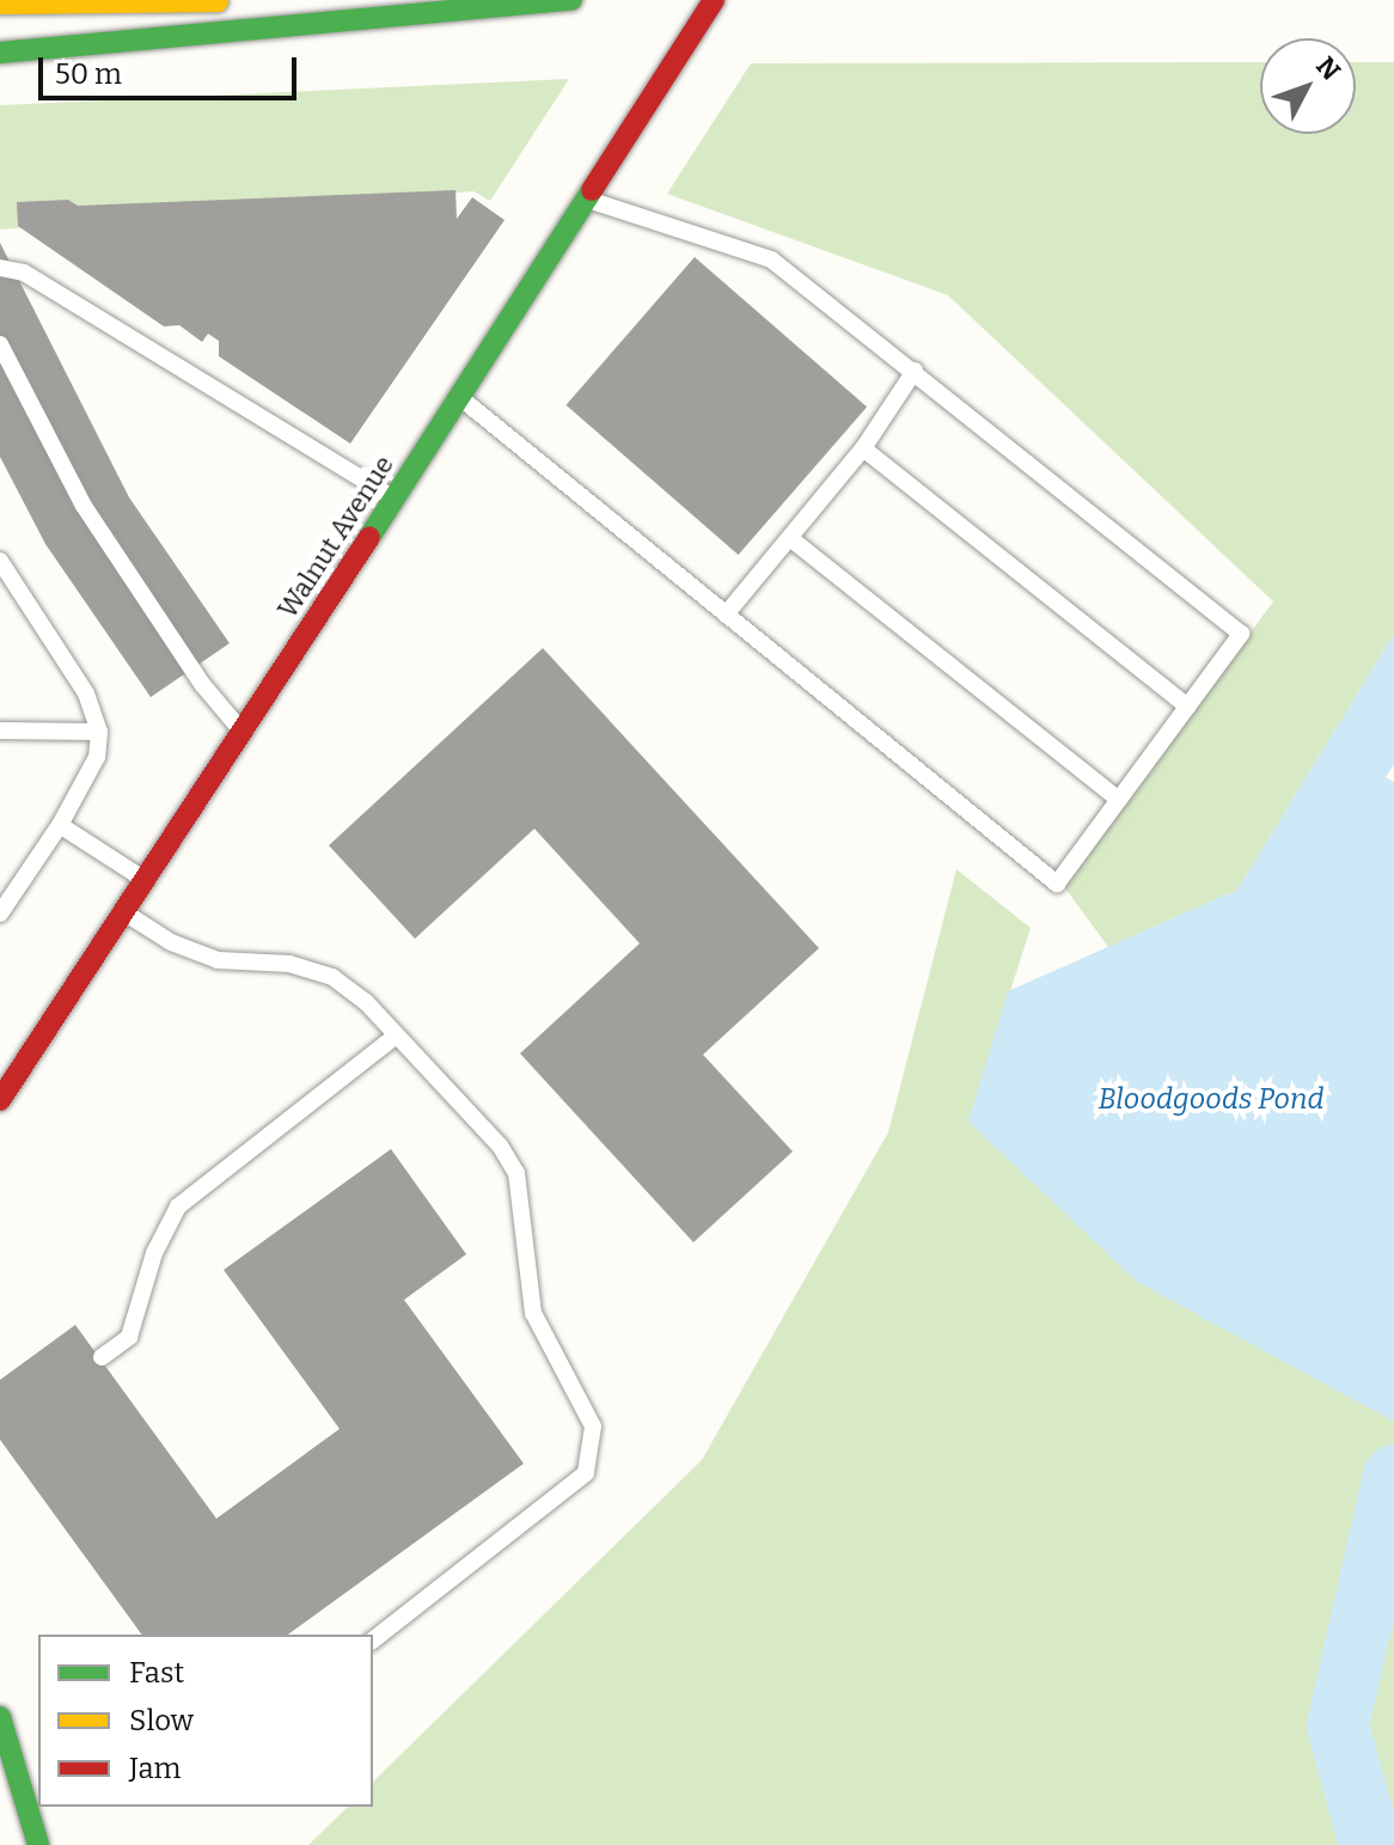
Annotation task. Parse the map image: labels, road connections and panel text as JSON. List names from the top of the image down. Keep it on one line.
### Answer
{"streets":{"main road":["Walnut Avenue"]},"water":["Bloodgoods Pond"],"legend":["Fast","Slow","Jam"],"scale_bar":"50 m","north":"top right"}
